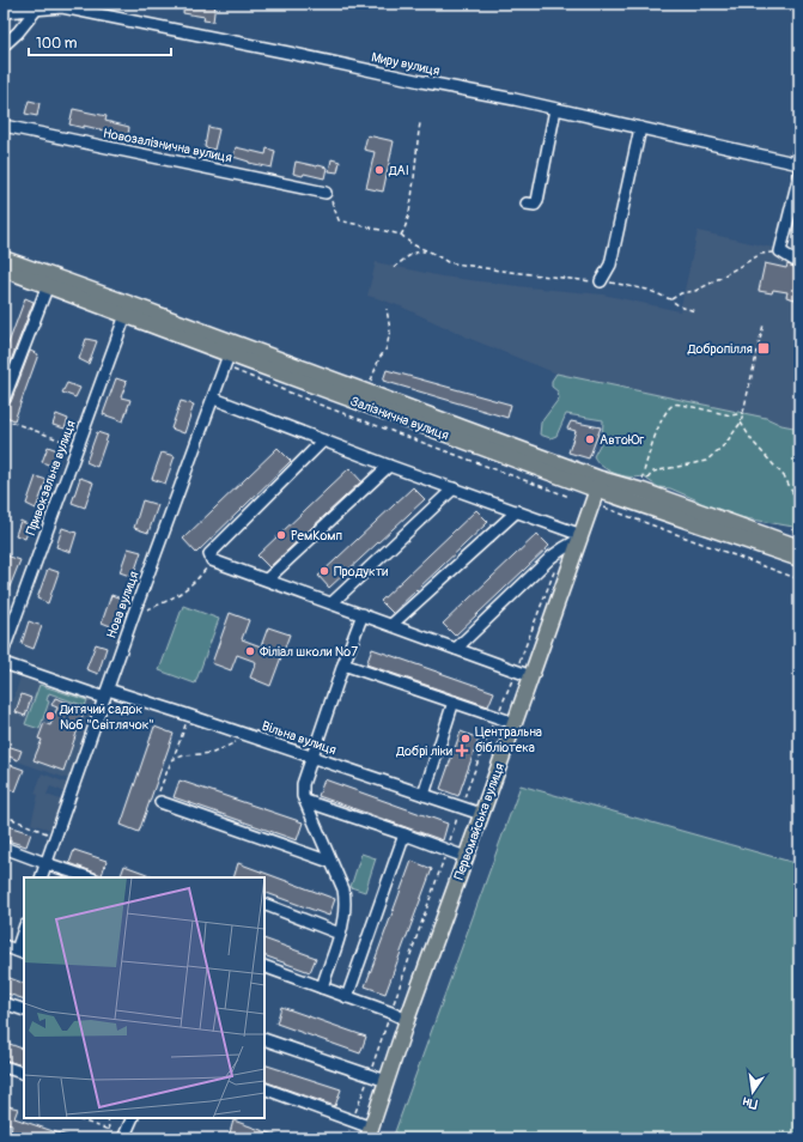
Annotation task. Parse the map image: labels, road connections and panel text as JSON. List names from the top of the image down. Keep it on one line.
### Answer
{"streets":{"main road":["Залізнична вулиця","Первомайська вулиця"],"street":["Миру вулиця","Новозалізнична вулиця","Привокзальна вулиця","Нова вулиця","Вільна вулиця"]},"crossings":[["Залізнична вулиця","Привокзальна вулиця"],["Залізнична вулиця","Нова вулиця"],["Залізнична вулиця","Первомайська вулиця"],["Нова вулиця","Вільна вулиця"],["Вільна вулиця","Первомайська вулиця"]],"places":{"other":["ДАІ","АвтоЮг","РемКомп","Продукти","Філіал школи №7","Дитячий садок №6 \"Світлячок\"","Центральна бібліотека"],"transit":["Добропілля"],"health":["Добрі ліки"]},"scale_bar":"100 m","north":"bottom"}
